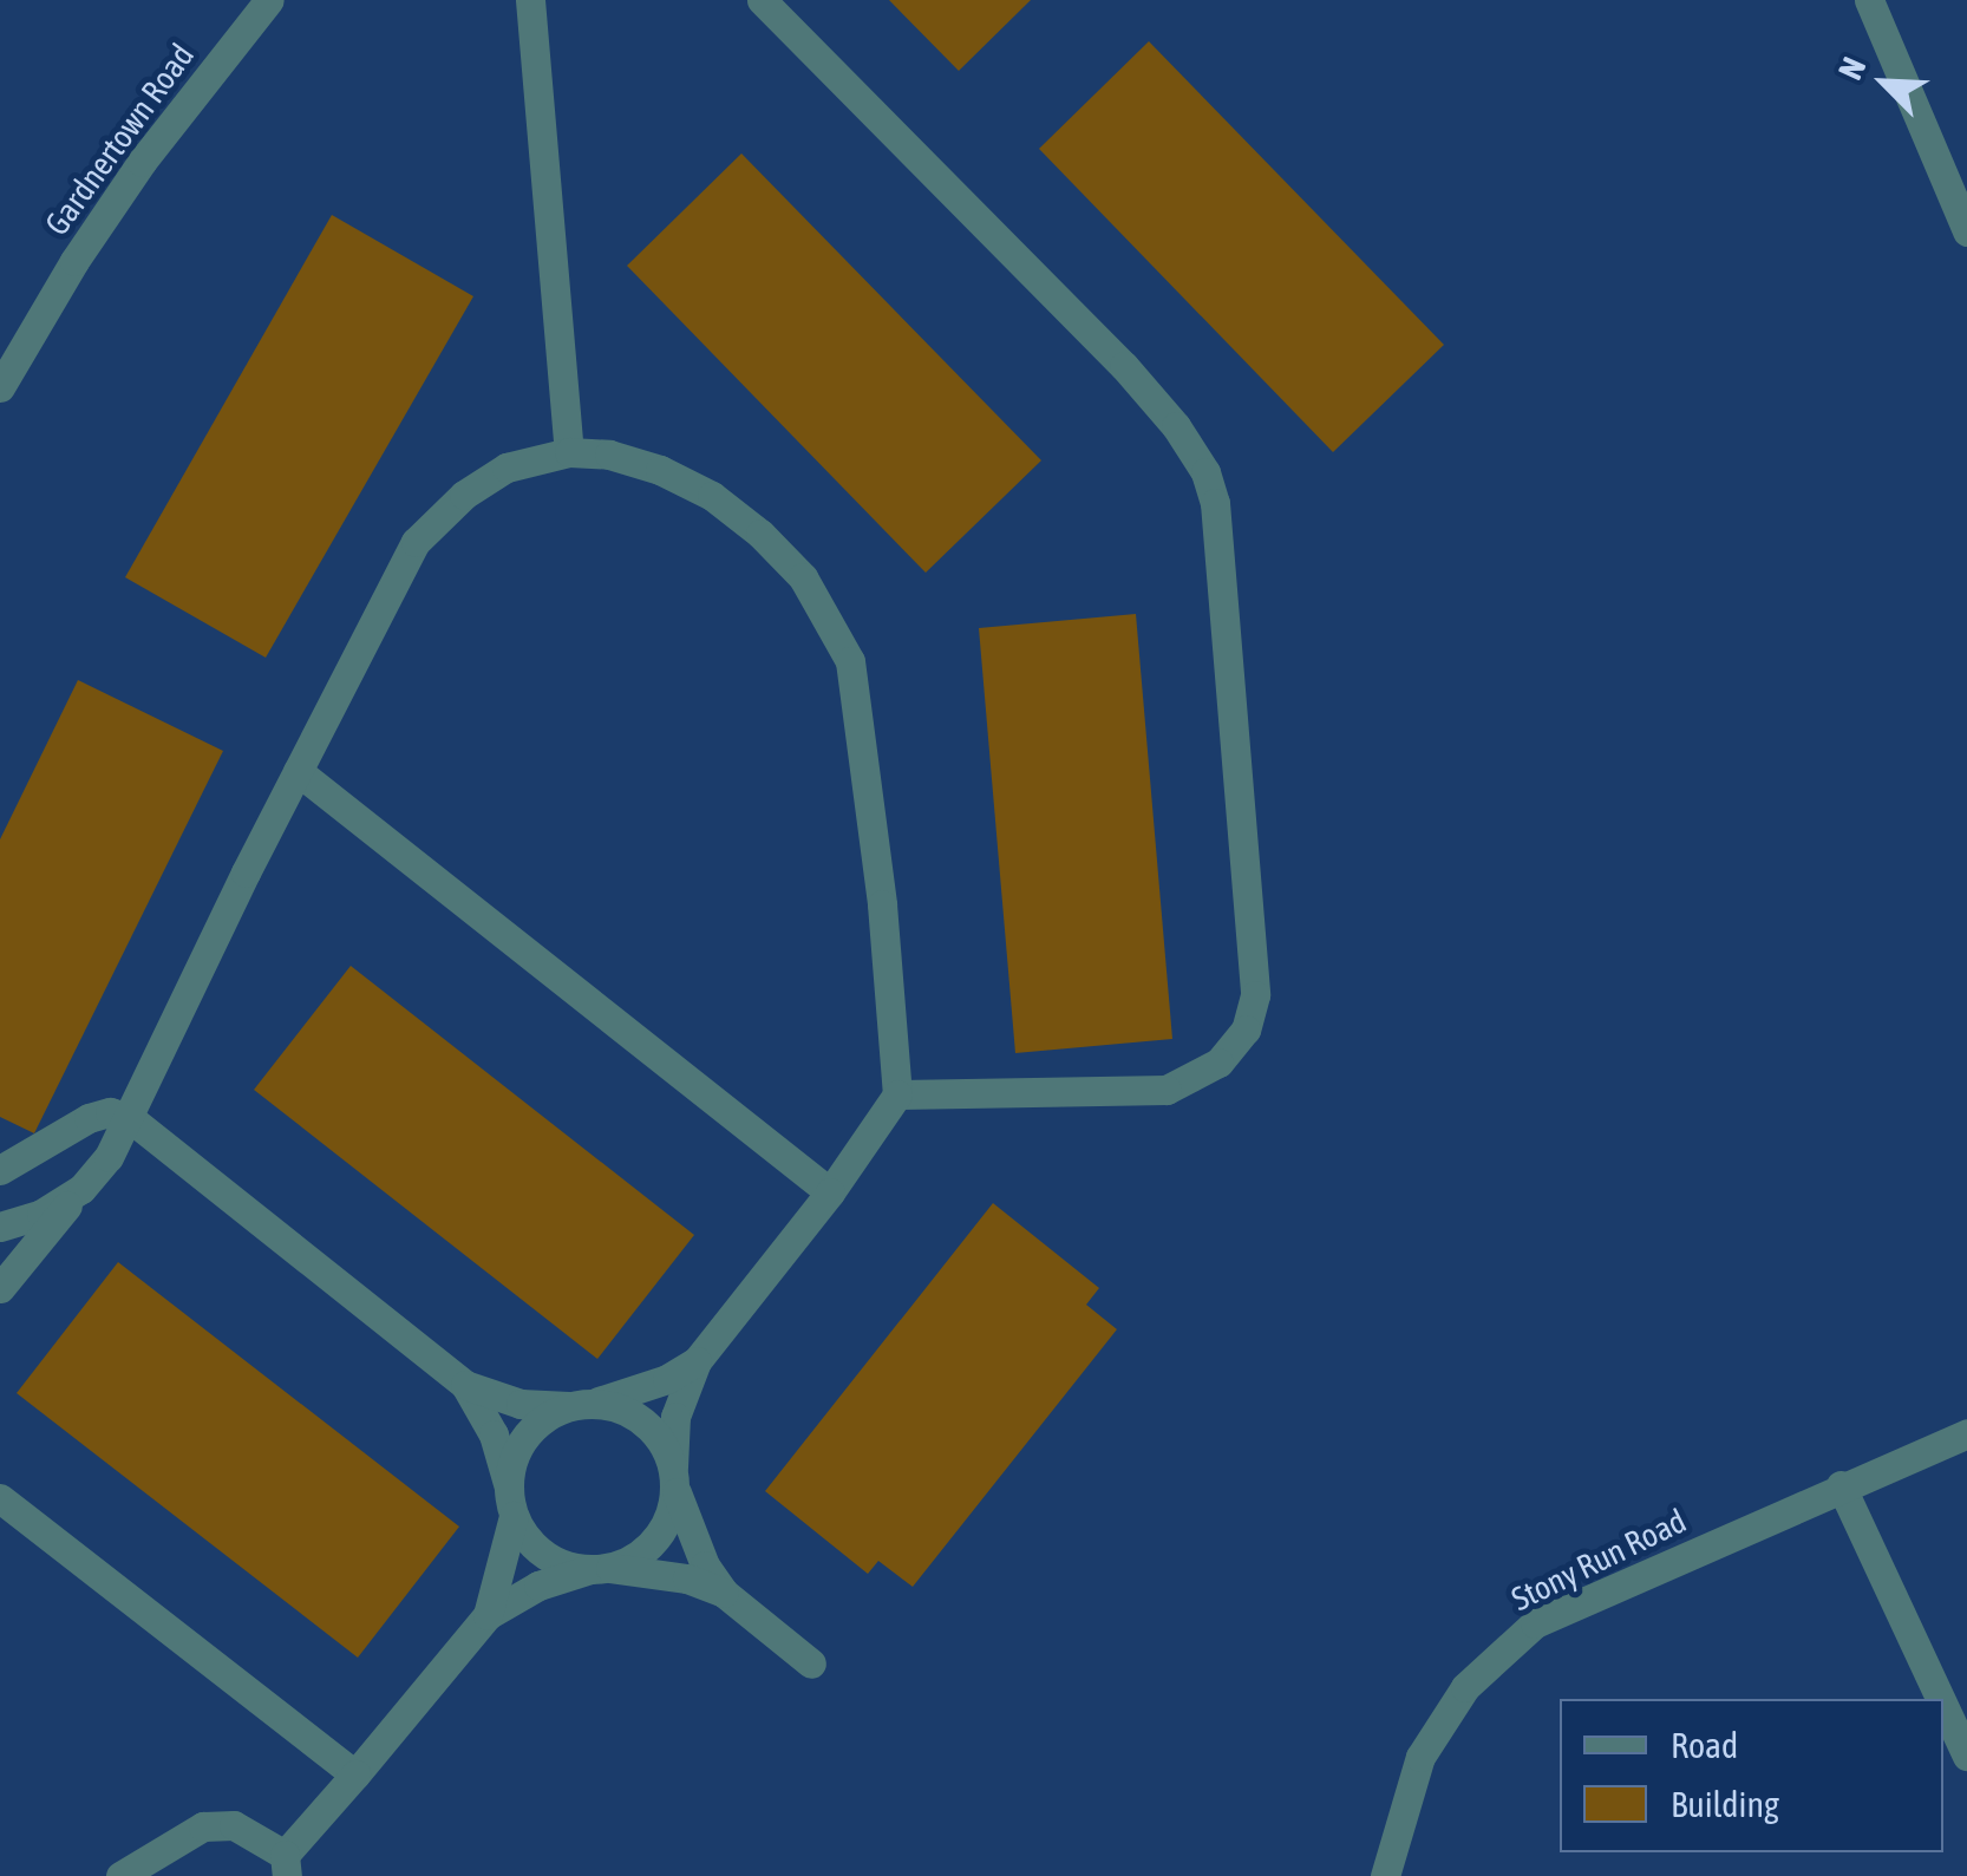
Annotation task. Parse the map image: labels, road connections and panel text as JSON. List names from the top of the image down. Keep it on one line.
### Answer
{"streets":{"street":["Gardnertown Road","Stony Run Road"]},"legend":["Road","Building"],"north":"top left"}
